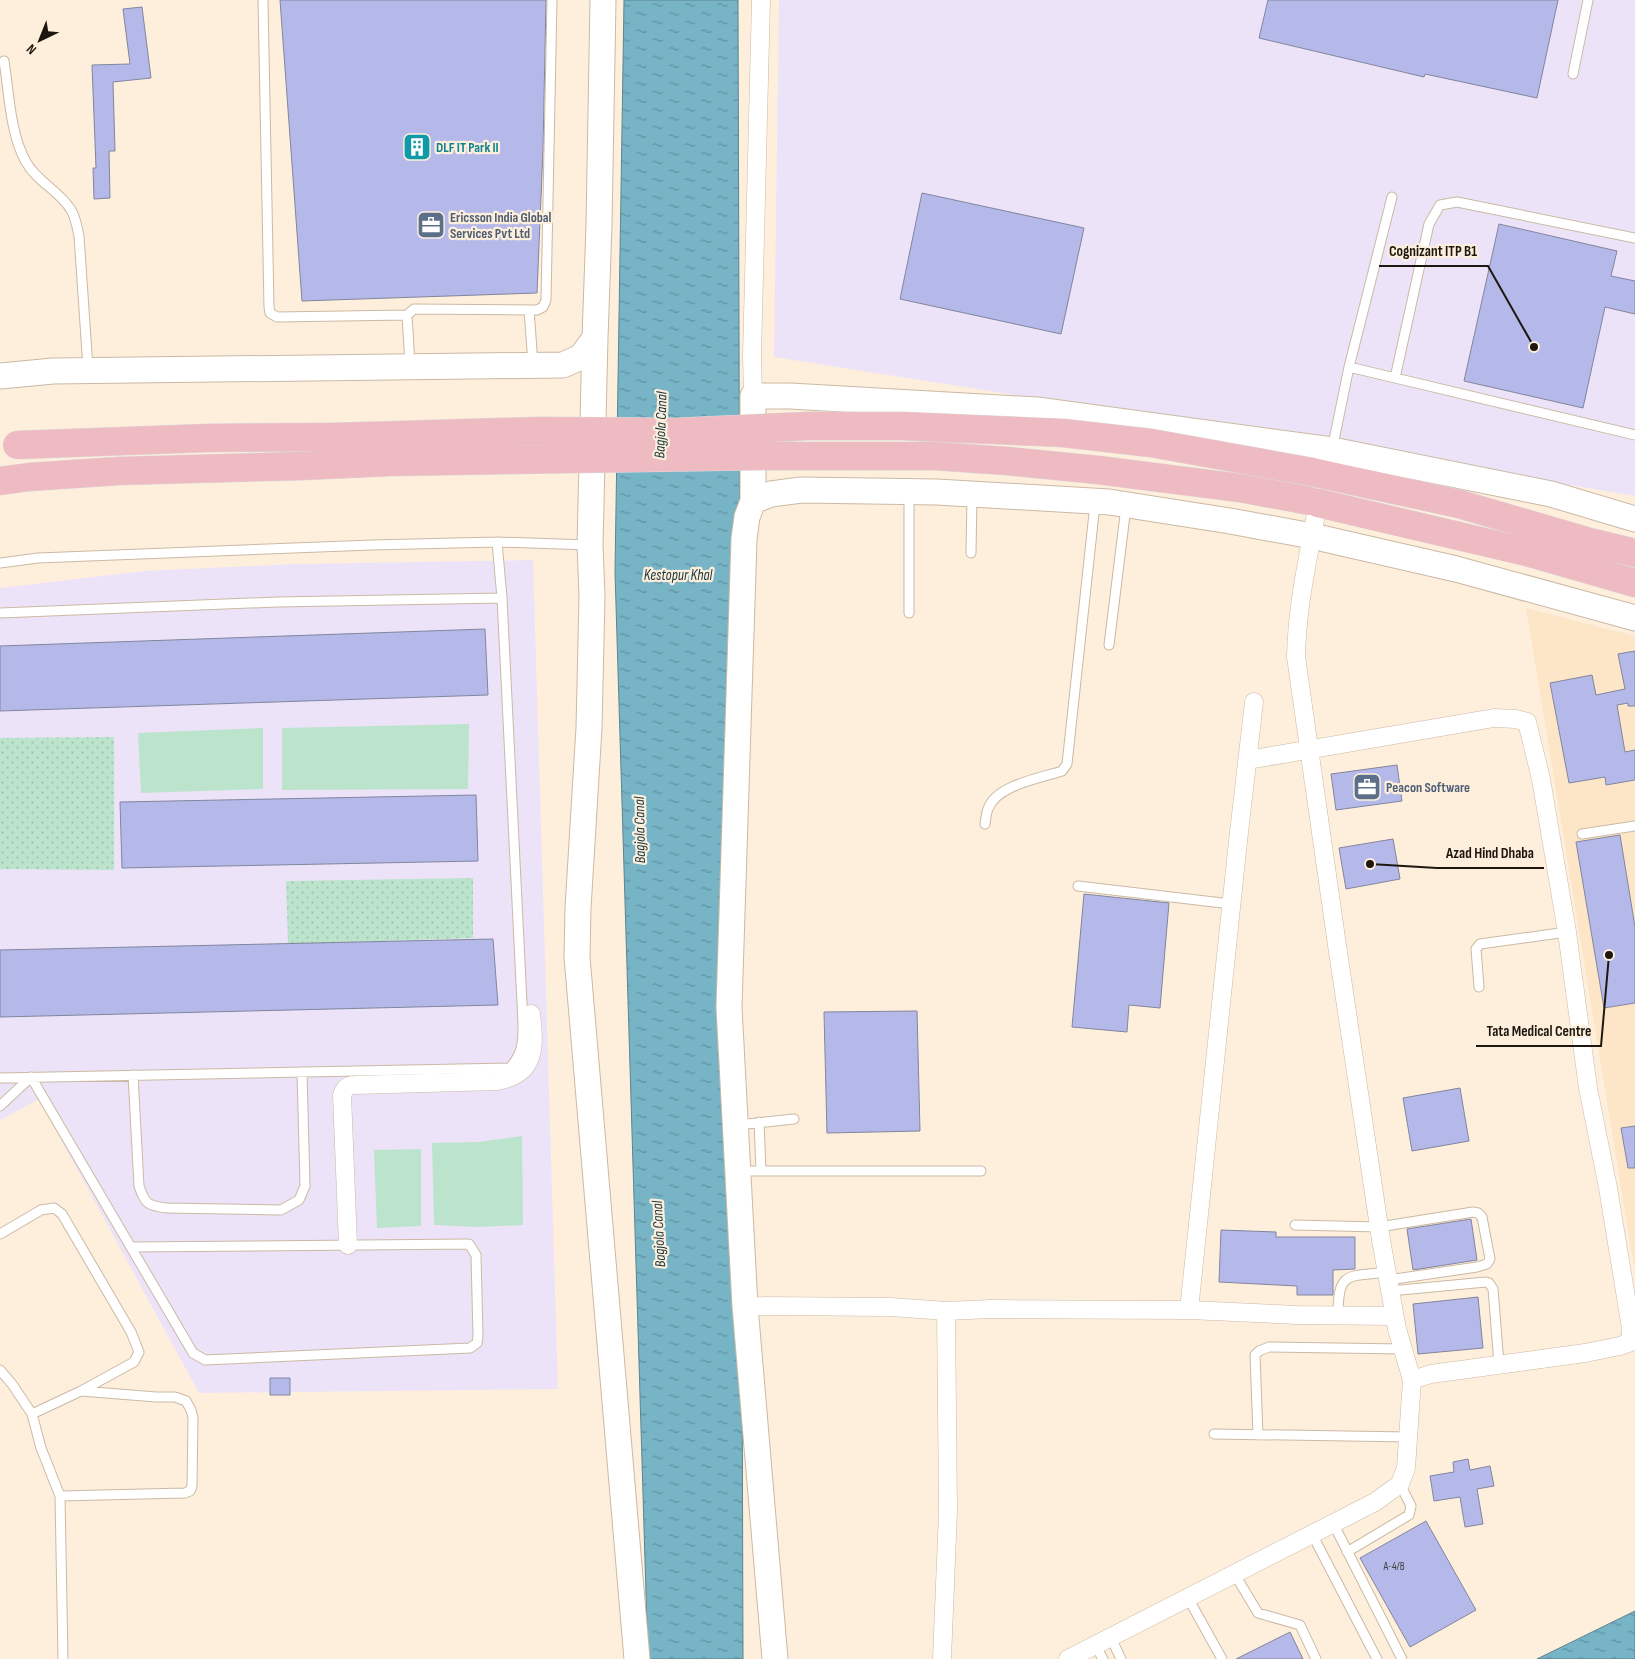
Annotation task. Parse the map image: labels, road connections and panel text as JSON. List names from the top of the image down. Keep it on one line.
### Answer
{"water":["Bagjola Canal","Kestopur Khal"],"places":{"building":["DLF IT Park II"],"office":["Ericsson India Global Services Pvt Ltd","Peacon Software"],"other":["Cognizant ITP B1","Azad Hind Dhaba","Tata Medical Centre"]},"house_numbers":["A-4/B"],"north":"bottom left"}
